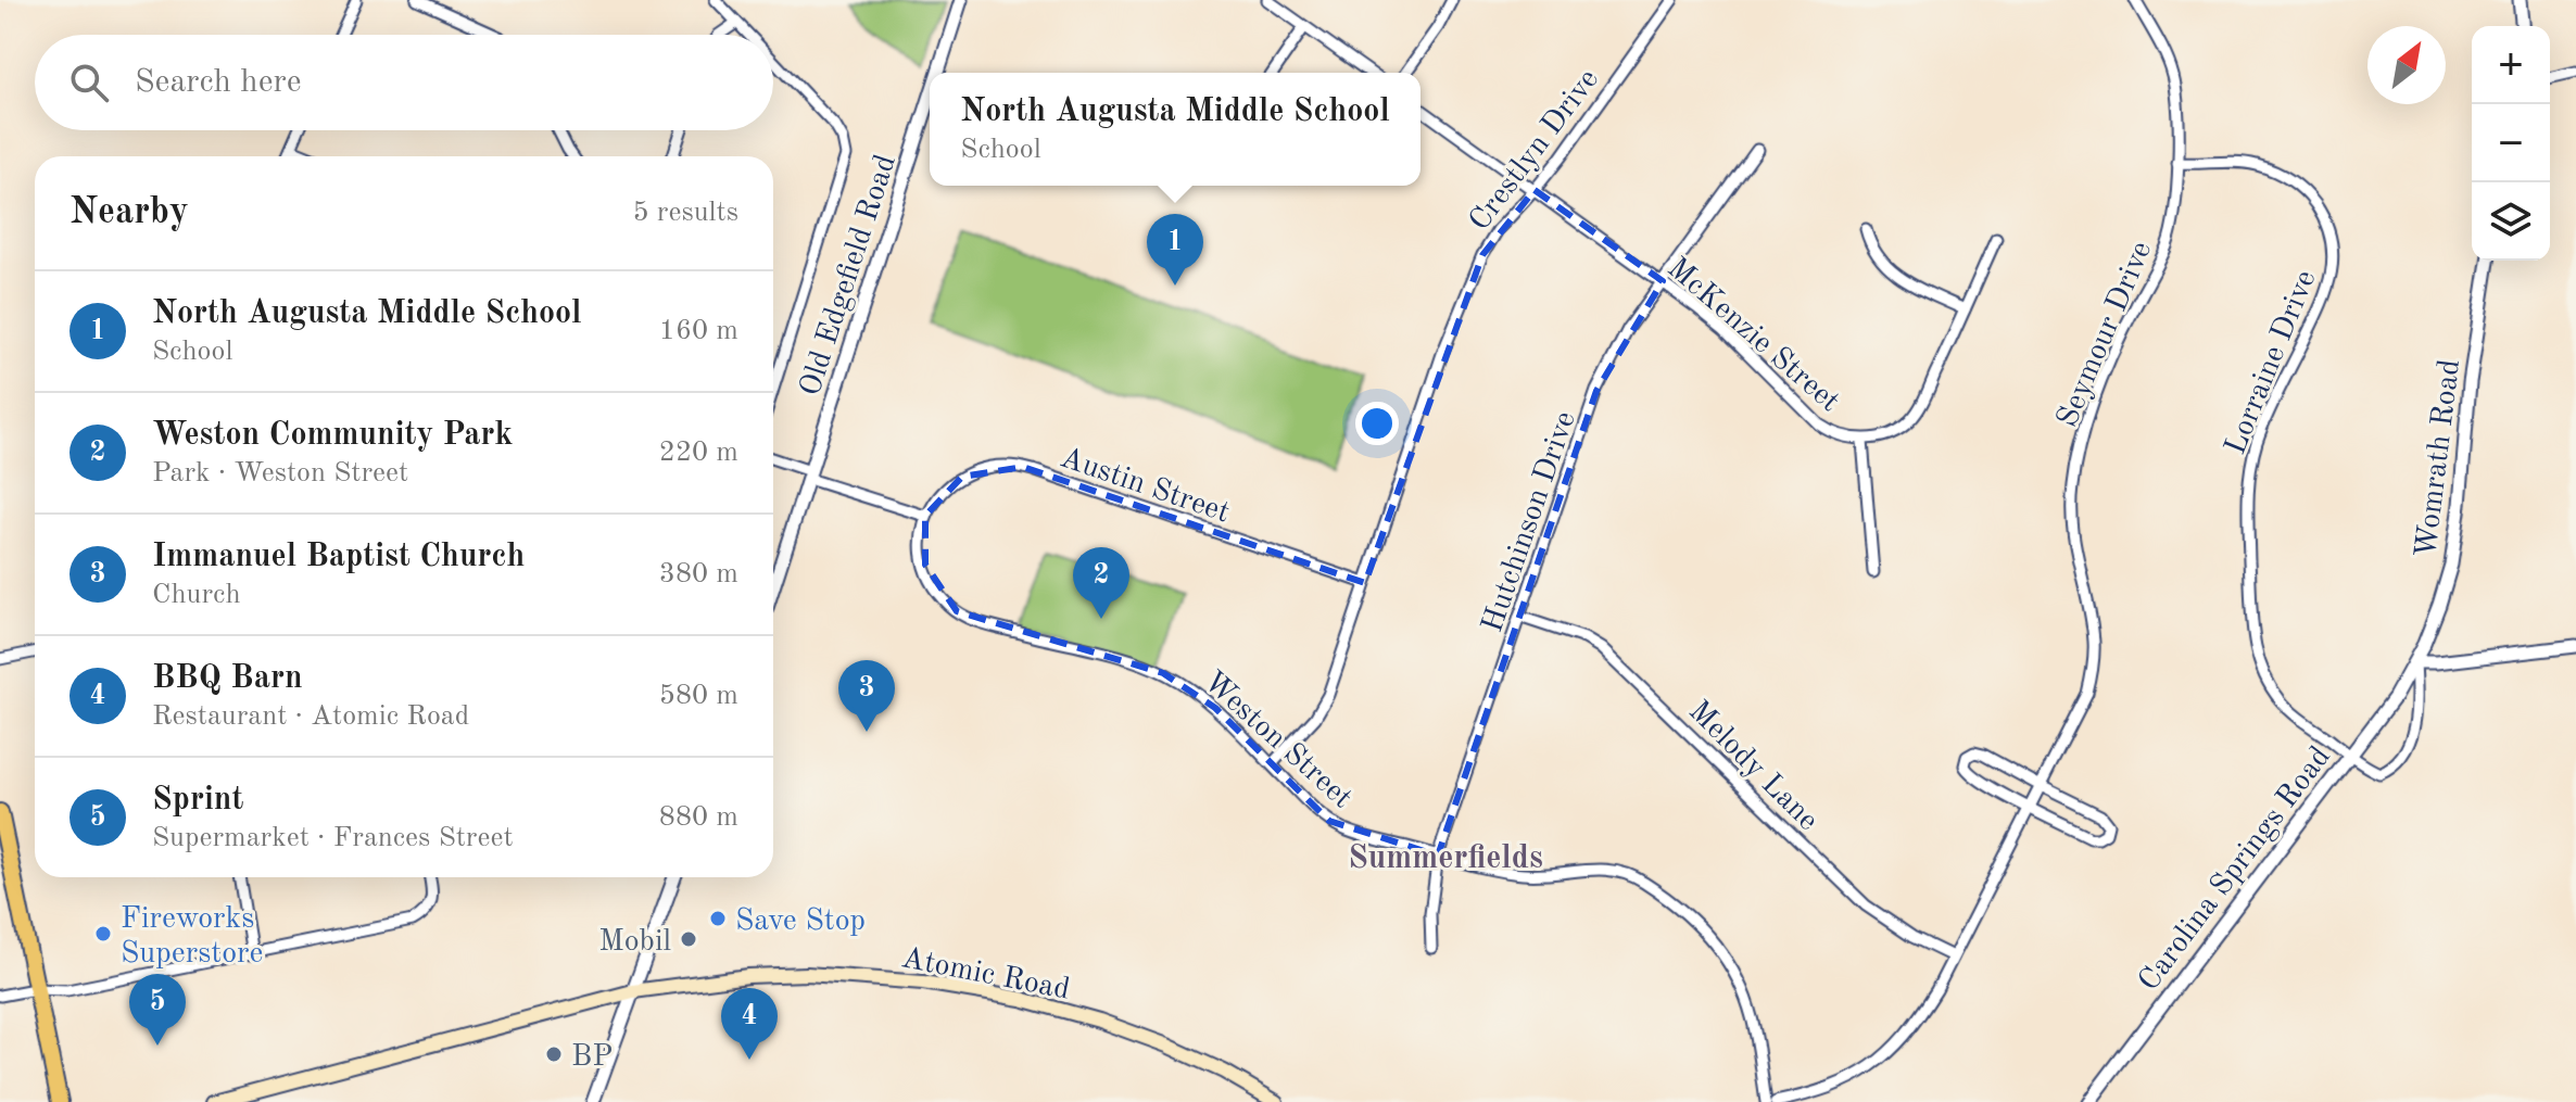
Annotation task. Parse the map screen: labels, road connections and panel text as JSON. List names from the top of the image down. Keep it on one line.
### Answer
{"streets":{"main road":["Atomic Road"],"street":["Crestlyn Drive","Old Edgefield Road","McKenzie Street","Seymour Drive","Lorraine Drive","Womrath Road","Austin Street","Hutchinson Drive","Weston Street","Melody Lane","Carolina Springs Road"]},"crossings":[["Crestlyn Drive","McKenzie Street"],["Crestlyn Drive","Austin Street"],["Crestlyn Drive","Weston Street"],["McKenzie Street","Hutchinson Drive"],["Seymour Drive","Lorraine Drive"],["Seymour Drive","Melody Lane"],["Lorraine Drive","Womrath Road"],["Lorraine Drive","Carolina Springs Road"],["Womrath Road","Carolina Springs Road"],["Austin Street","Weston Street"],["Hutchinson Drive","Weston Street"],["Hutchinson Drive","Melody Lane"]],"districts":["Summerfields"],"places":["Save Stop","Fireworks Superstore","Mobil","BP"],"north":"top right","page":{"map_buttons":["+","−"],"search":"Search here","popup":["North Augusta Middle School","School"],"heading":["Nearby","5 results"],"pins":["1","2","3","5","4"],"list":[{"mark":"1","name":"North Augusta Middle School","note":"School","value":"160 m"},{"mark":"2","name":"Weston Community Park","note":"Park · Weston Street","value":"220 m"},{"mark":"3","name":"Immanuel Baptist Church","note":"Church","value":"380 m"},{"mark":"4","name":"BBQ Barn","note":"Restaurant · Atomic Road","value":"580 m"},{"mark":"5","name":"Sprint","note":"Supermarket · Frances Street","value":"880 m"}]}}
